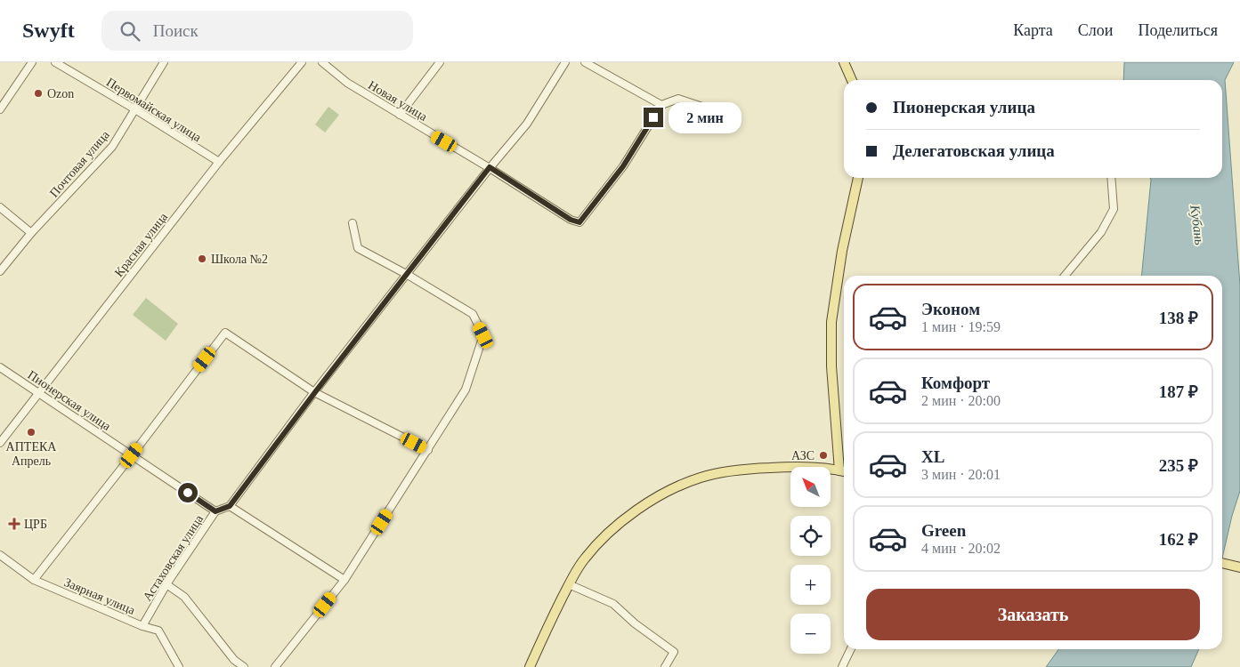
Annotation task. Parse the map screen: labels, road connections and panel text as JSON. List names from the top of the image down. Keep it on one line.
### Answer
{"streets":{"street":["Новая улица","Первомайская улица","Почтовая улица","Красная улица","Пионерская улица","Астаховская улица","Заярная улица"]},"crossings":[["Первомайская улица","Почтовая улица"],["Первомайская улица","Красная улица"],["Красная улица","Пионерская улица"],["Пионерская улица","Астаховская улица"],["Астаховская улица","Заярная улица"]],"water":["Кубань"],"places":{"other":["Ozon","Школа №2","АПТЕКА Апрель","АЗС"],"health":["ЦРБ"]},"north":"top left","page":{"header":"Swyft","search":"Поиск","nav":["Карта","Слои","Поделиться"],"banner":["Пионерская улица","Делегатовская улица"],"bubble":"2 мин","list":[{"name":"Эконом","note":"1 мин · 19:59","value":"138 ₽"},{"name":"Комфорт","note":"2 мин · 20:00","value":"187 ₽"},{"name":"XL","note":"3 мин · 20:01","value":"235 ₽"},{"name":"Green","note":"4 мин · 20:02","value":"162 ₽"}],"map_buttons":["+","−"],"buttons":"Заказать"}}
